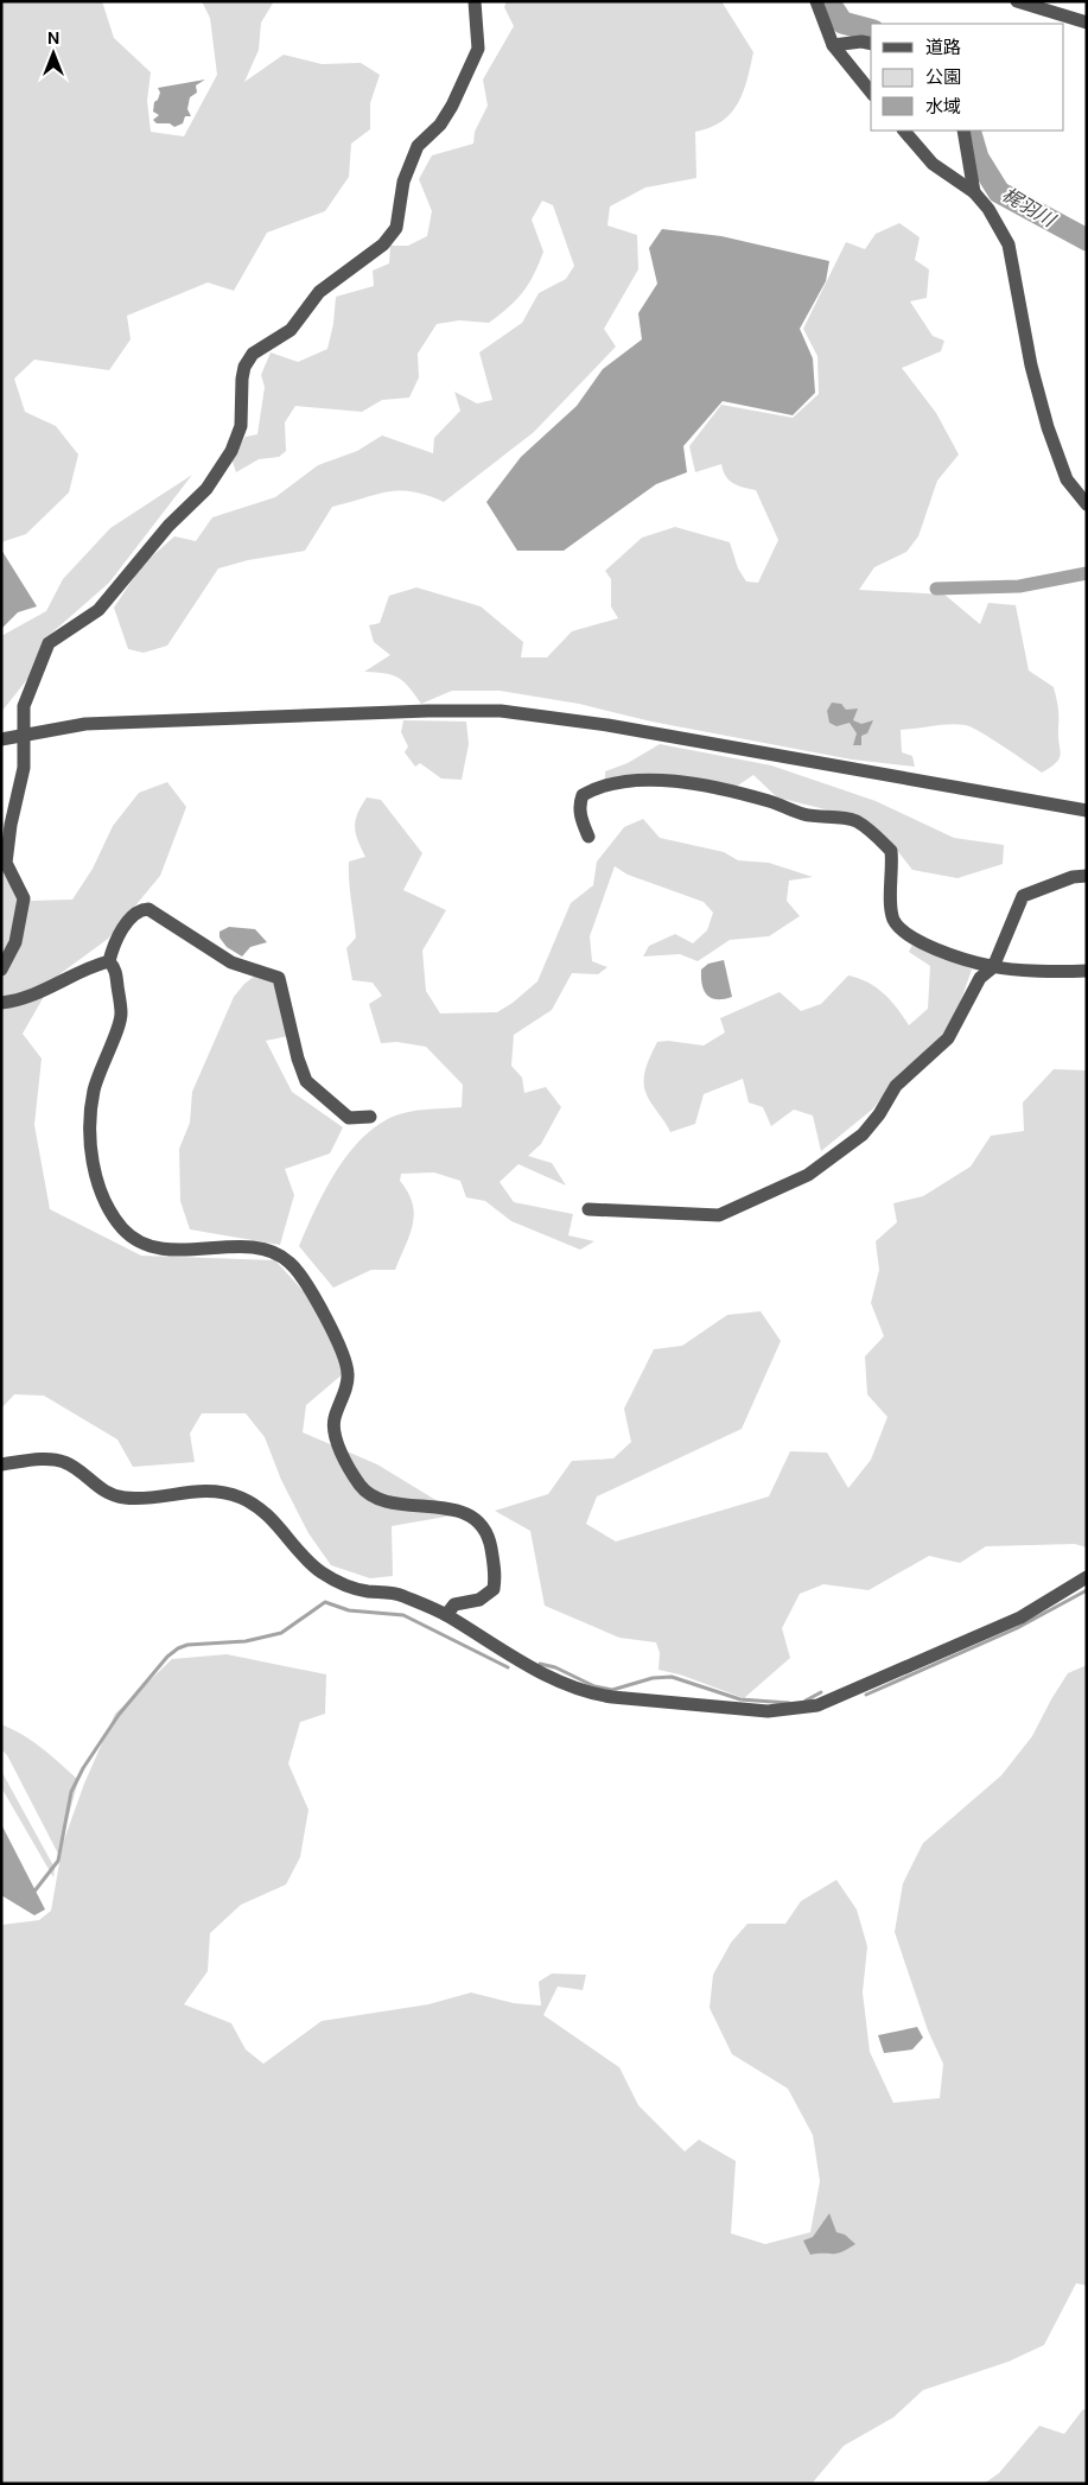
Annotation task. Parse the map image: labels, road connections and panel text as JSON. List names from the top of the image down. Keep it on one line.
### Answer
{"water":["梶羽川"],"legend":["道路","公園","水域"],"north":"top"}
